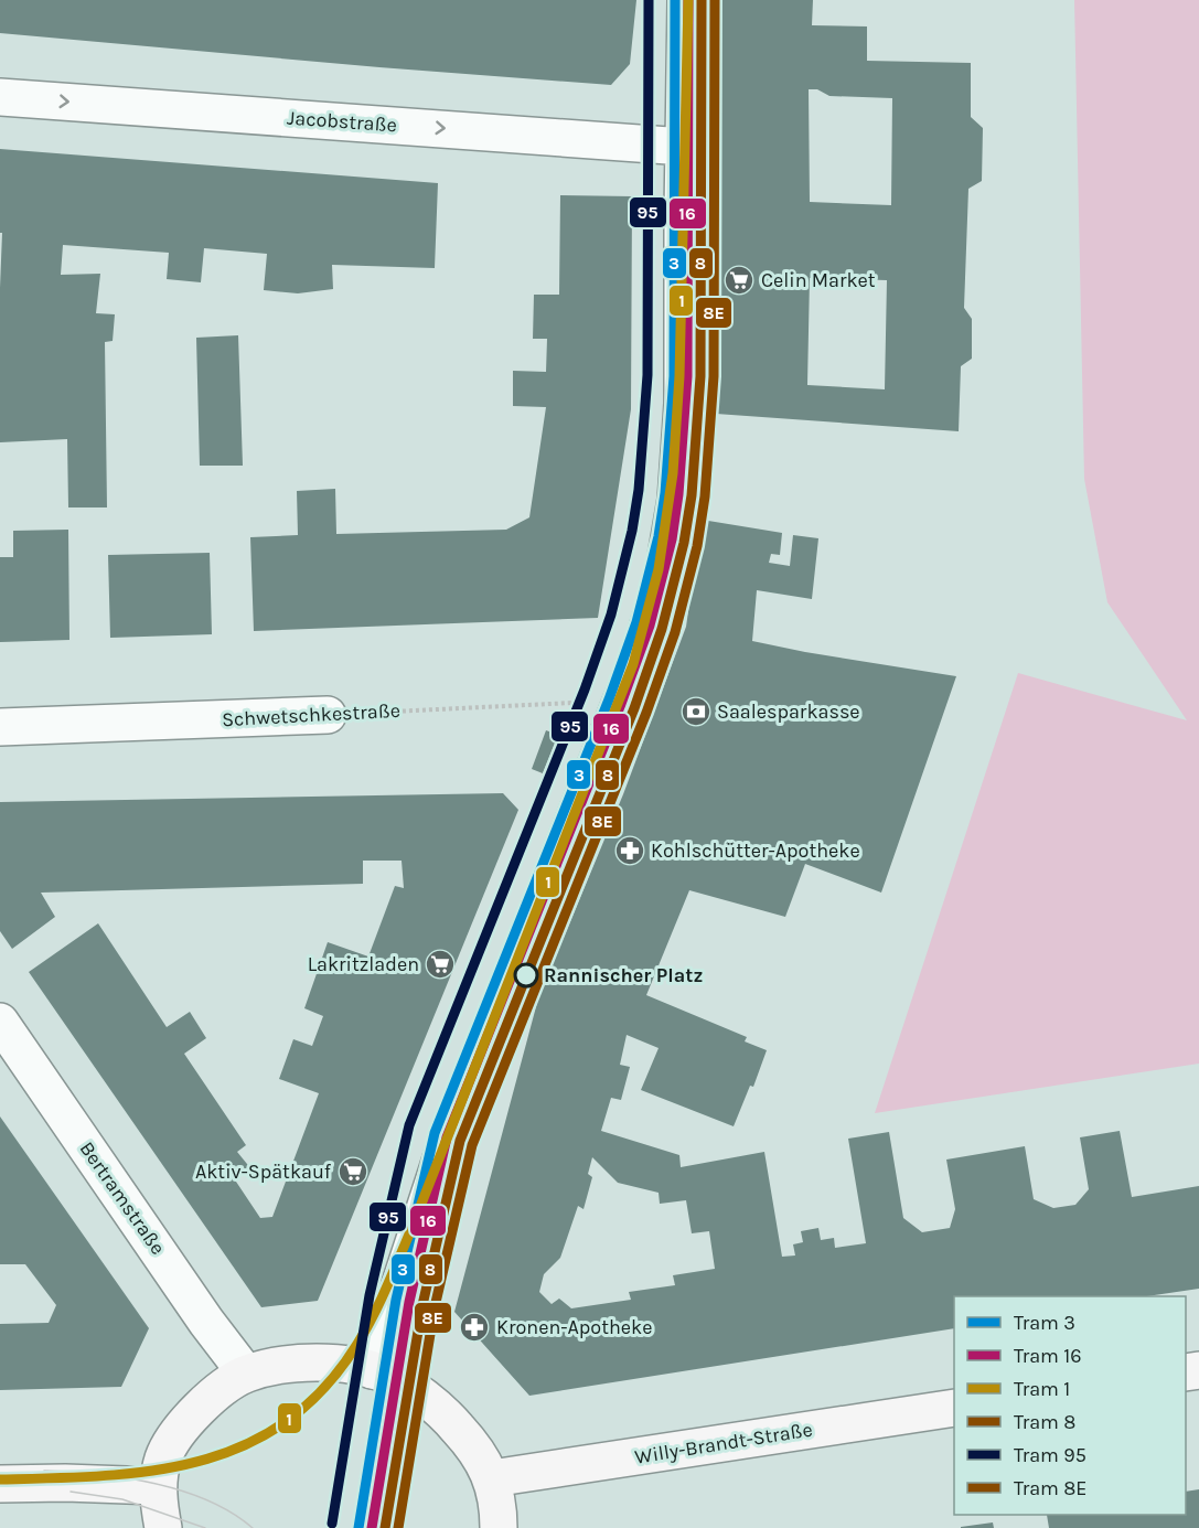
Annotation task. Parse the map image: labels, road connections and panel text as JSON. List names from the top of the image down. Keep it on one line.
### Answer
{"streets":{"street":["Jacobstraße","Schwetschkestraße","Bertramstraße","Willy-Brandt-Straße"]},"one_way":["Jacobstraße"],"places":{"supermarket":["Celin Market","Lakritzladen","Aktiv-Spätkauf"],"bank":["Saalesparkasse"],"pharmacy":["Kohlschütter-Apotheke","Kronen-Apotheke"],"other":["Rannischer Platz"]},"lines":["tram line 3","tram line 16","tram line 1","tram line 8","tram line 95","tram line 8E"],"legend":["Tram 3","Tram 16","Tram 1","Tram 8","Tram 95","Tram 8E"]}
